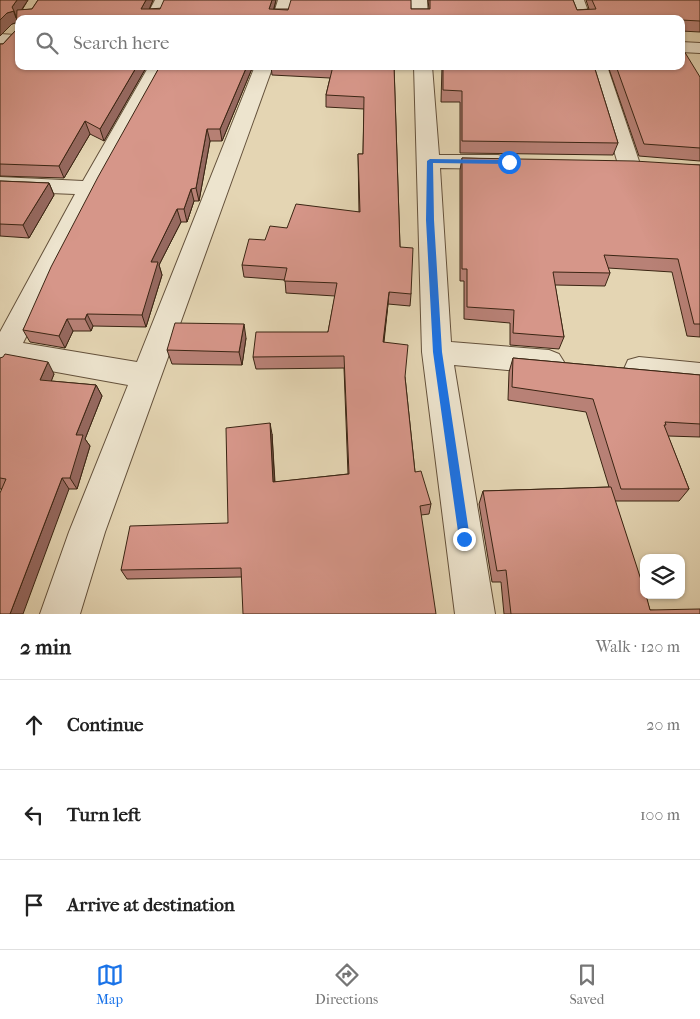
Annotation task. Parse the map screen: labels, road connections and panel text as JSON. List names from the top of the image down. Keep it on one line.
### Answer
{"page":{"search":"Search here","heading":["2 min","Walk · 120 m"],"list":[["Continue","20 m"],["Turn left","100 m"],"Arrive at destination"],"nav":["Map","Directions","Saved"]}}
